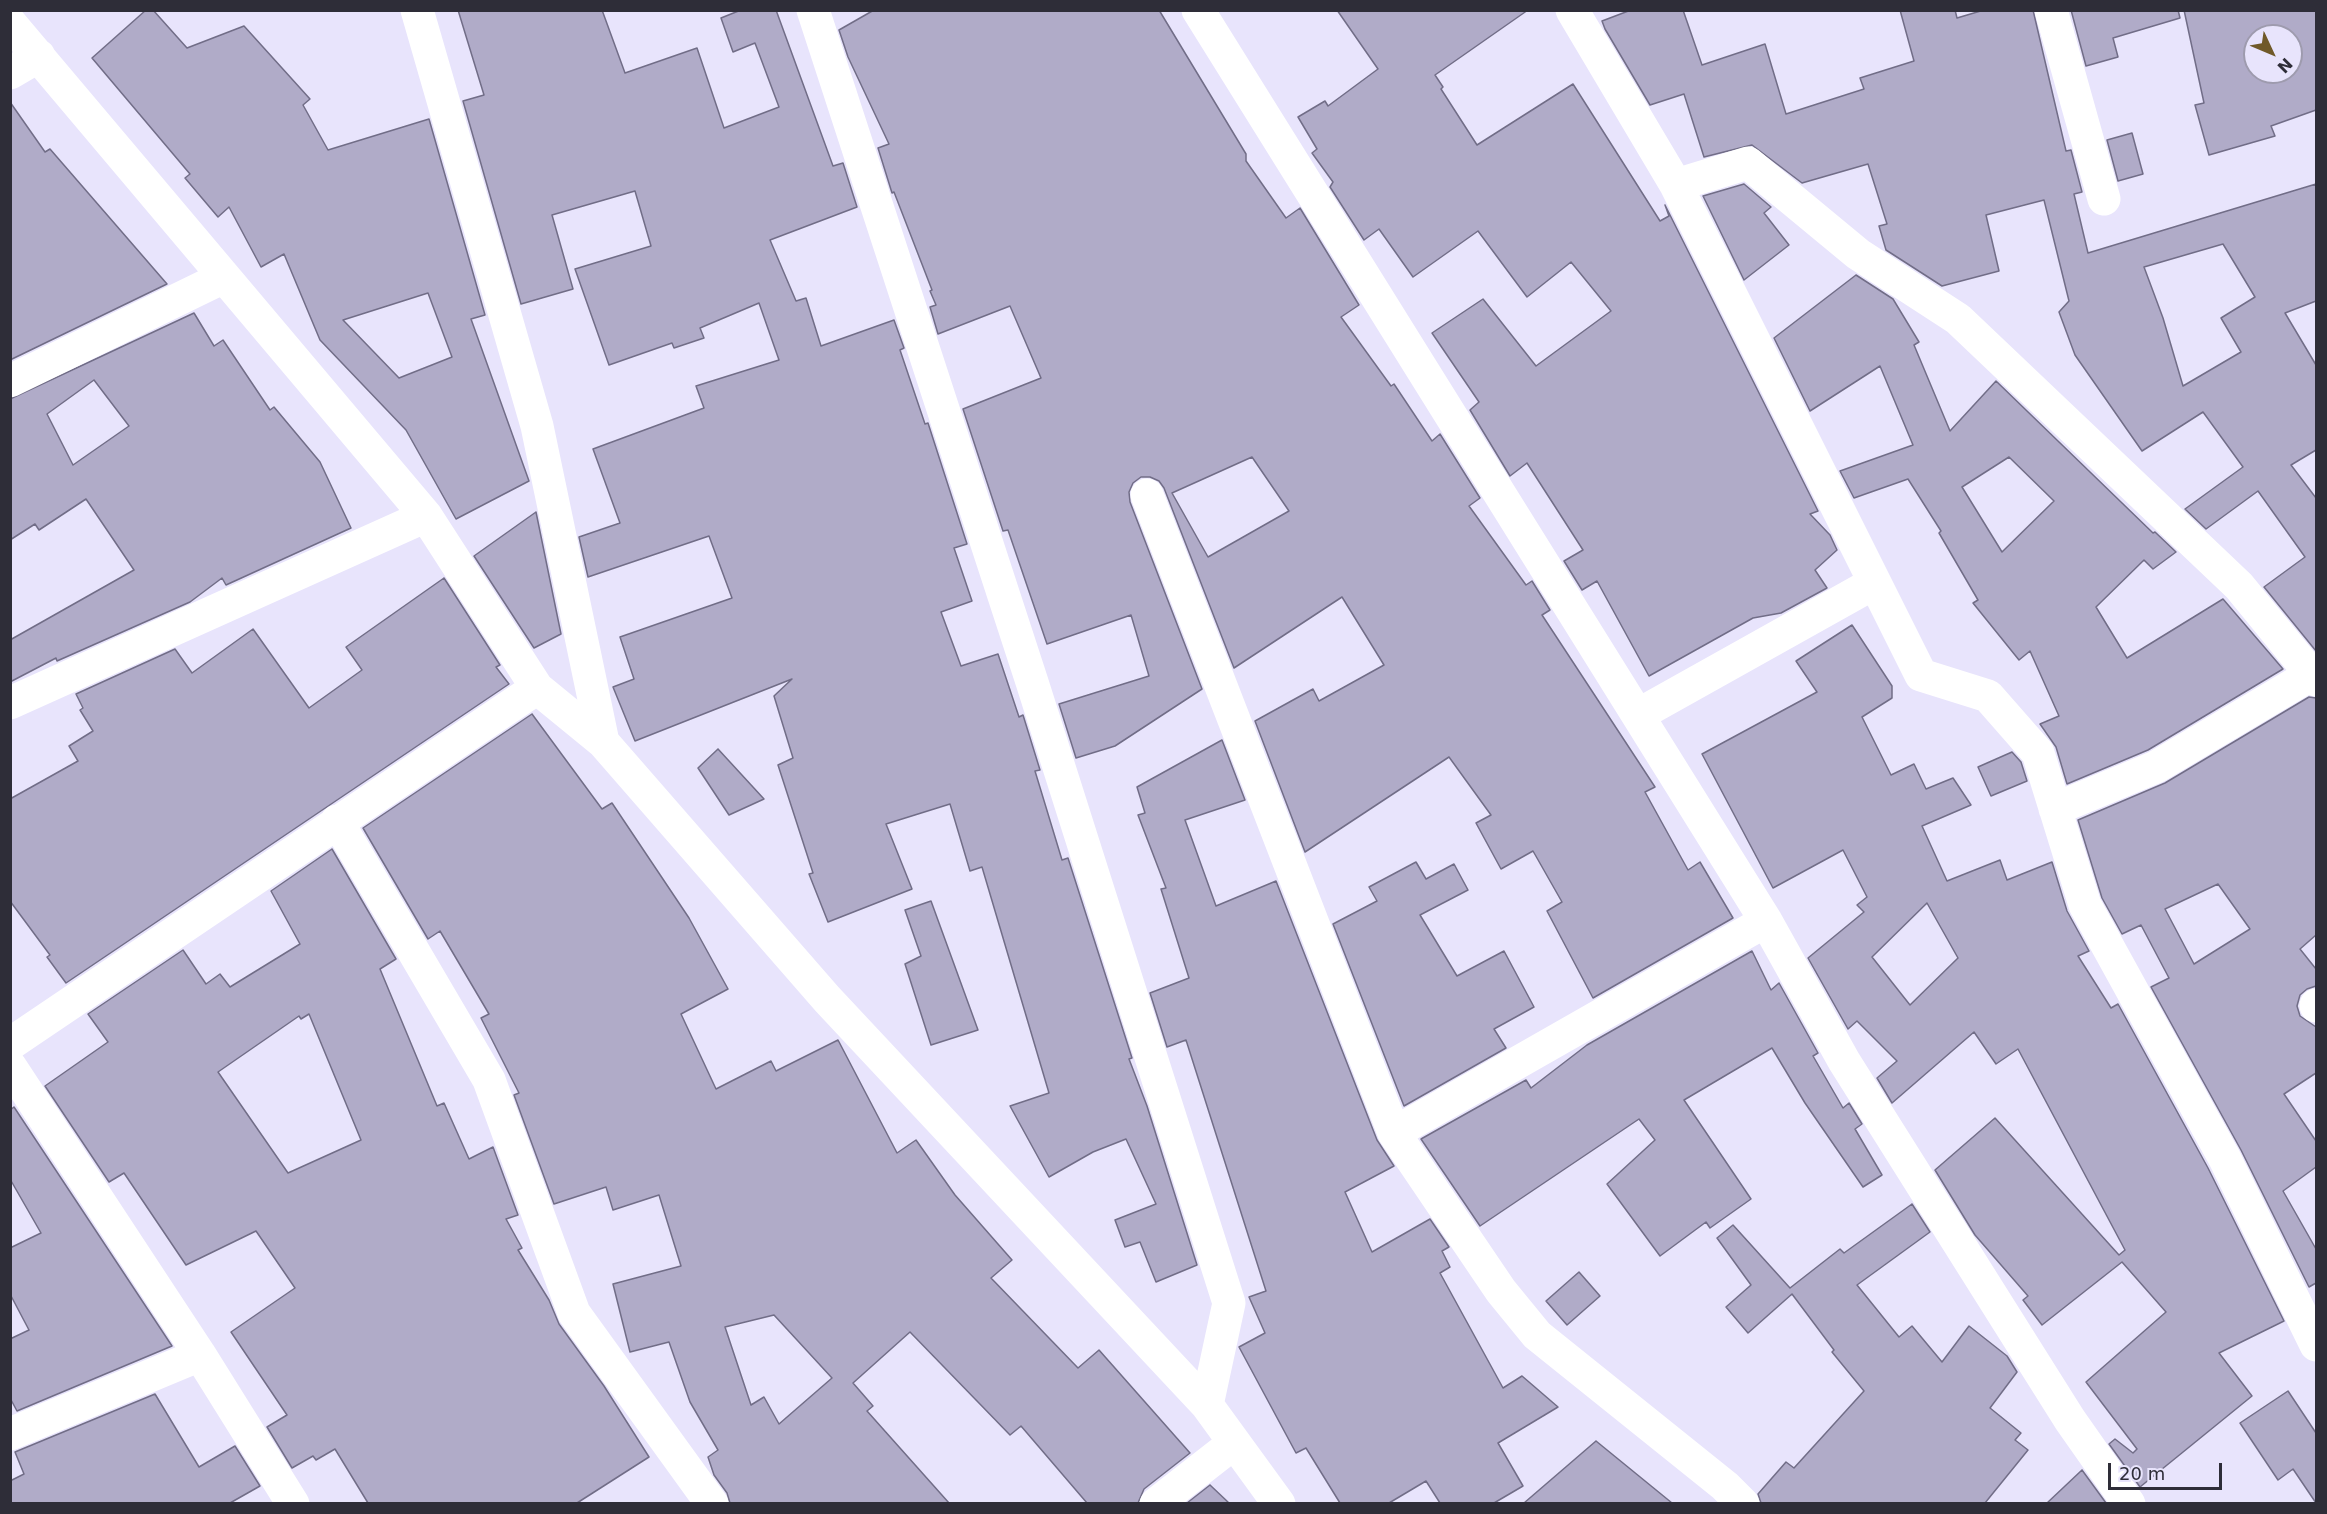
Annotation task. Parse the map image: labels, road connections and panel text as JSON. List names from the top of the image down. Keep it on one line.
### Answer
{"scale_bar":"20 m","north":"bottom right"}
